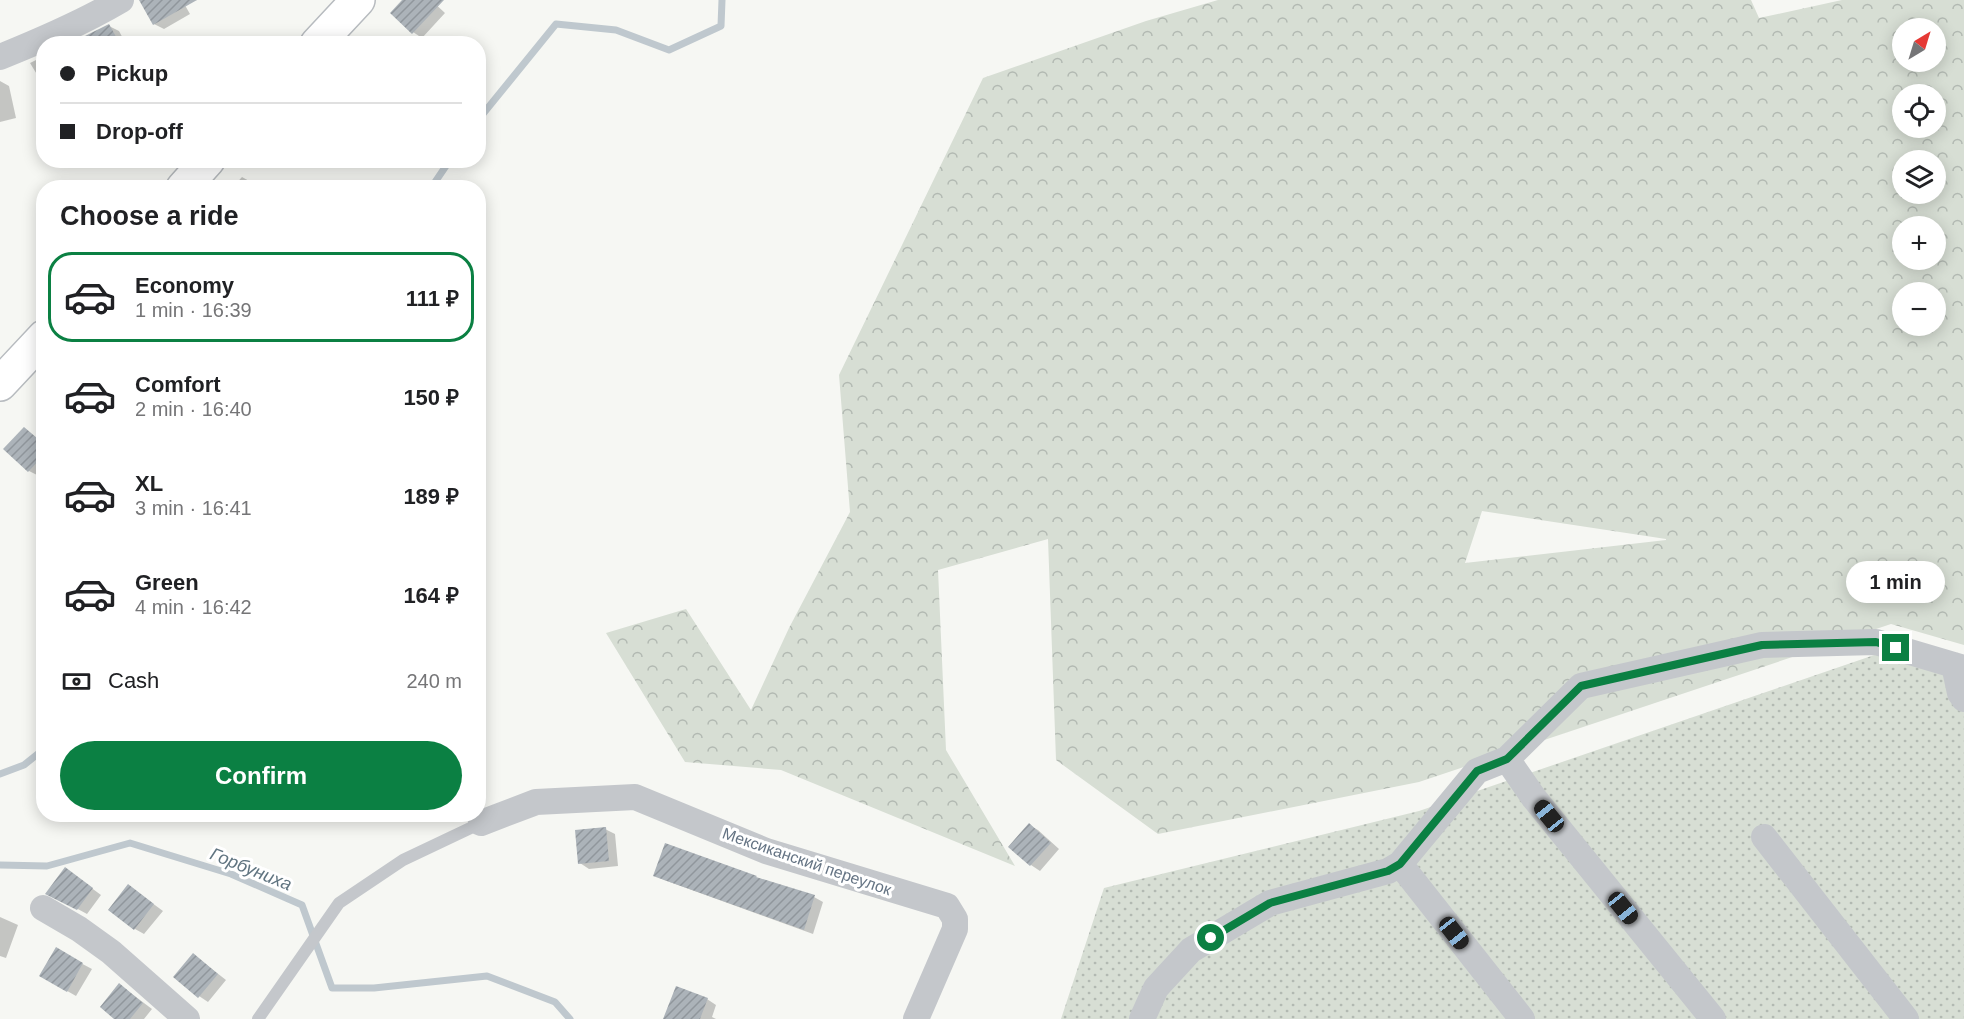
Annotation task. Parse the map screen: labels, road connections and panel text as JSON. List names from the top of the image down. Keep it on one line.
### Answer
{"streets":{"street":["Мексиканский переулок"]},"water":["Горбуниха"],"north":"top right","page":{"map_buttons":["+","−"],"banner":["Pickup","Drop-off"],"heading":"Choose a ride","list":[{"name":"Economy","note":"1 min · 16:39","value":"111 ₽"},{"name":"Comfort","note":"2 min · 16:40","value":"150 ₽"},{"name":"XL","note":"3 min · 16:41","value":"189 ₽"},{"name":"Green","note":"4 min · 16:42","value":"164 ₽"}],"bubble":"1 min","pay":["Cash","240 m"],"buttons":"Confirm"}}
